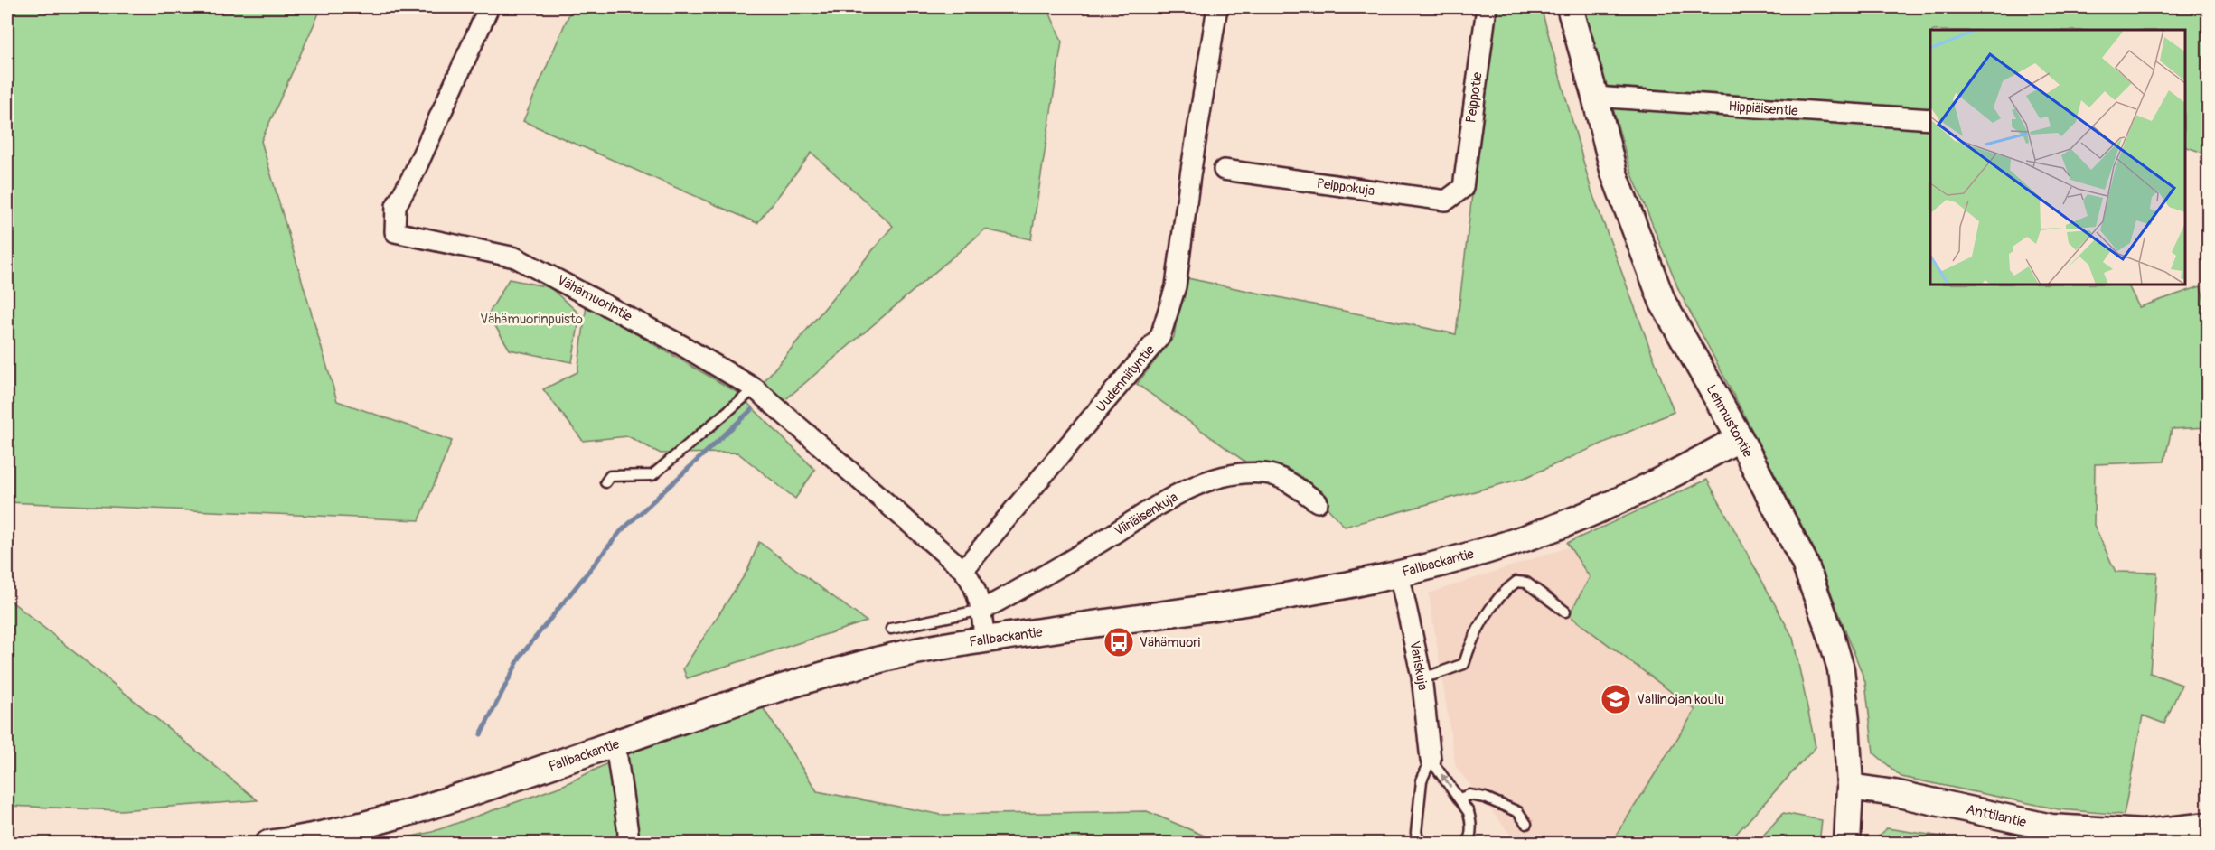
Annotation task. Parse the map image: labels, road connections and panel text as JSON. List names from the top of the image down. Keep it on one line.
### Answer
{"streets":{"street":["Peippotie","Hippiäisentie","Peippokuja","Vähämuorintie","Uudenniityntie","Lehmustontie","Viiriäisenkuja","Fallbackantie","Variskuja","Anttilantie"]},"crossings":[["Peippotie","Peippokuja"],["Hippiäisentie","Lehmustontie"],["Vähämuorintie","Uudenniityntie"],["Lehmustontie","Fallbackantie"],["Lehmustontie","Anttilantie"],["Fallbackantie","Variskuja"]],"parks":["Vähämuorinpuisto"],"places":{"bus stop":["Vähämuori"],"school or university":["Vallinojan koulu"]}}
